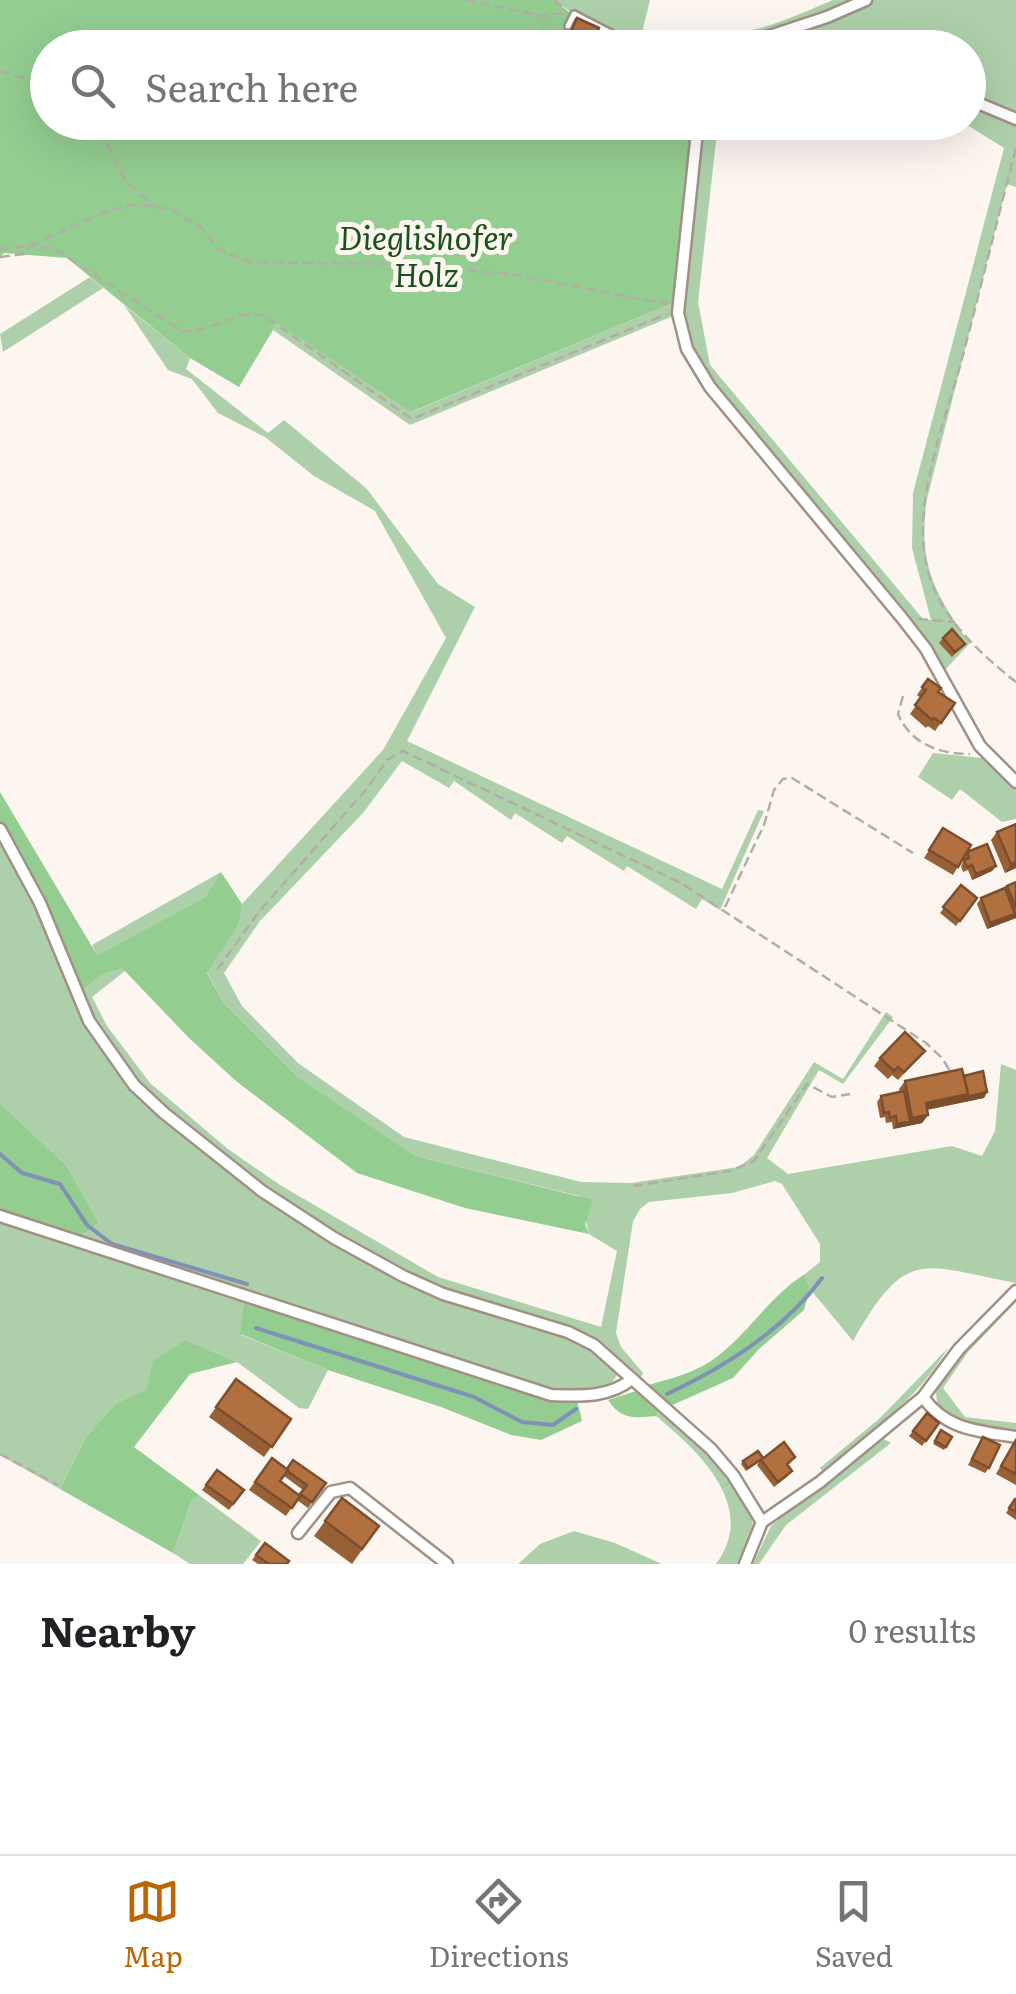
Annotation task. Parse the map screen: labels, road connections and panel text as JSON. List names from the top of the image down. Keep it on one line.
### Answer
{"parks":["Dieglishofer Holz"],"page":{"search":"Search here","heading":["Nearby","0 results"],"nav":["Map","Directions","Saved"]}}
